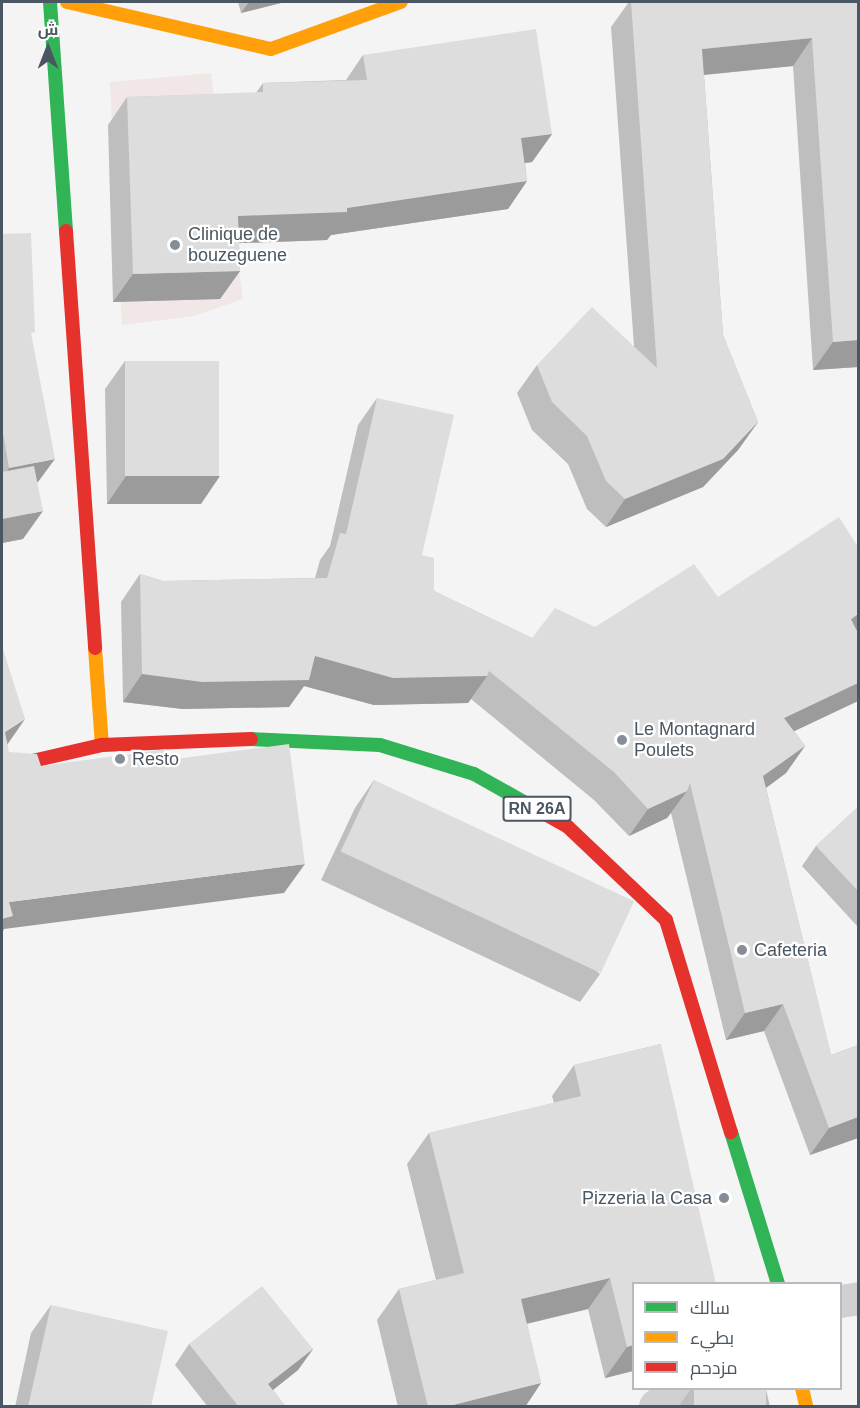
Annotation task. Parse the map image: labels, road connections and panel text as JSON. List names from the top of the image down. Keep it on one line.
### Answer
{"streets":{"main road":["RN 26A"]},"places":["Clinique de bouzeguene","Le Montagnard Poulets","Resto","Cafeteria","Pizzeria la Casa"],"legend":["سالك","بطيء","مزدحم"],"north":"top"}
